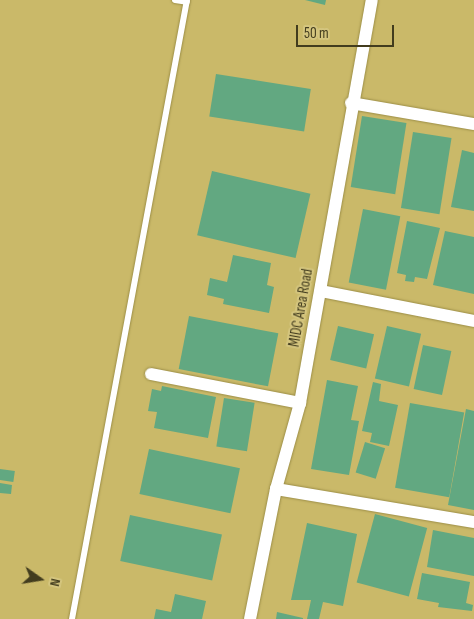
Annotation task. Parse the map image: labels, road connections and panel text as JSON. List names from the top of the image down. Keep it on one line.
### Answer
{"streets":{"street":["MIDC Area Road"]},"scale_bar":"50 m","north":"right"}
